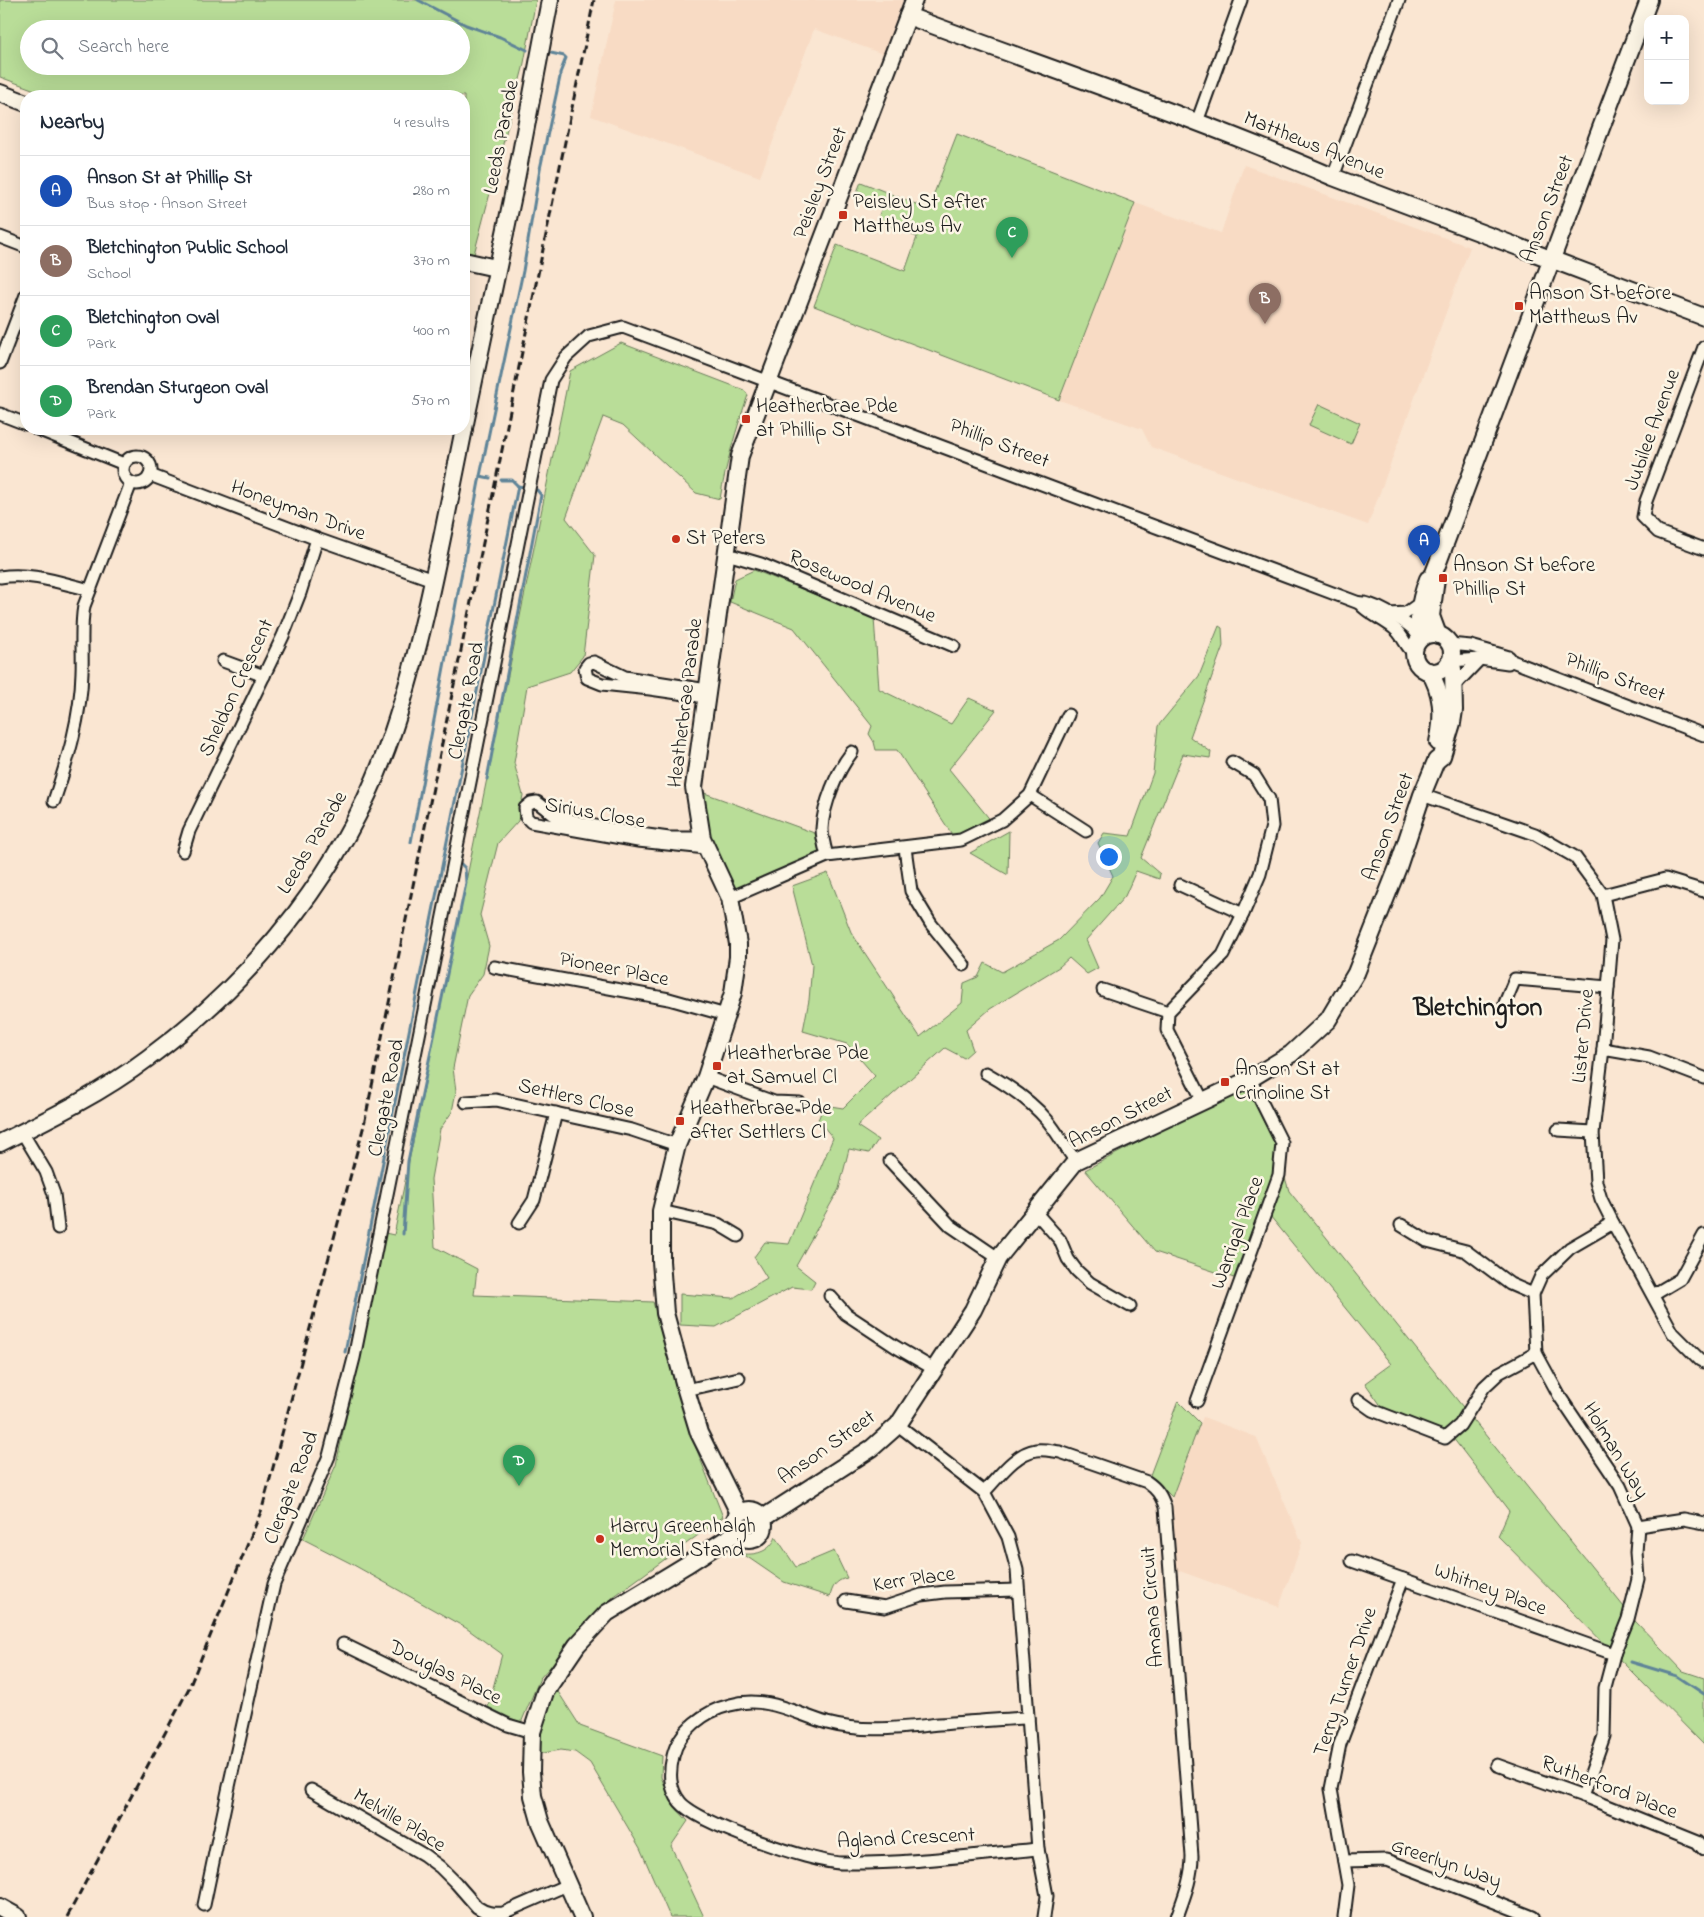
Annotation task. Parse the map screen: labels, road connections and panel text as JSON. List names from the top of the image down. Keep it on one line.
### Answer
{"streets":{"street":["Leeds Parade","Matthews Avenue","Peisley Street","Anson Street","Jubilee Avenue","Phillip Street","Honeyman Drive","Rosewood Avenue","Sheldon Crescent","Clergate Road","Heatherbrae Parade","Sirius Close","Pioneer Place","Lister Drive","Settlers Close","Warrigal Place","Holman Way","Kerr Place","Whitney Place","Amana Circuit","Douglas Place","Terry Turner Drive","Rutherford Place","Melville Place","Agland Crescent","Greerlyn Way"]},"crossings":[["Leeds Parade","Honeyman Drive"],["Matthews Avenue","Peisley Street"],["Matthews Avenue","Anson Street"],["Peisley Street","Phillip Street"],["Peisley Street","Heatherbrae Parade"],["Anson Street","Phillip Street"],["Anson Street","Heatherbrae Parade"],["Anson Street","Lister Drive"],["Anson Street","Warrigal Place"],["Phillip Street","Clergate Road"],["Phillip Street","Heatherbrae Parade"],["Honeyman Drive","Sheldon Crescent"],["Rosewood Avenue","Heatherbrae Parade"],["Heatherbrae Parade","Sirius Close"],["Heatherbrae Parade","Pioneer Place"],["Heatherbrae Parade","Settlers Close"],["Holman Way","Whitney Place"],["Holman Way","Rutherford Place"],["Whitney Place","Terry Turner Drive"],["Terry Turner Drive","Greerlyn Way"]],"districts":["Bletchington"],"places":{"transit":["Peisley St after Matthews Av","Anson St before Matthews Av","Heatherbrae Pde at Phillip St","Anson St before Phillip St","Heatherbrae Pde at Samuel Cl","Anson St at Crinoline St","Heatherbrae Pde after Settlers Cl"],"other":["St Peters","Harry Greenhalgh Memorial Stand"]},"page":{"map_buttons":["+","−"],"search":"Search here","heading":["Nearby","4 results"],"list":[{"mark":"A","name":"Anson St at Phillip St","note":"Bus stop · Anson Street","value":"280 m"},{"mark":"B","name":"Bletchington Public School","note":"School","value":"370 m"},{"mark":"C","name":"Bletchington Oval","note":"Park","value":"400 m"},{"mark":"D","name":"Brendan Sturgeon Oval","note":"Park","value":"570 m"}],"pins":["C","B","A","D"]}}
